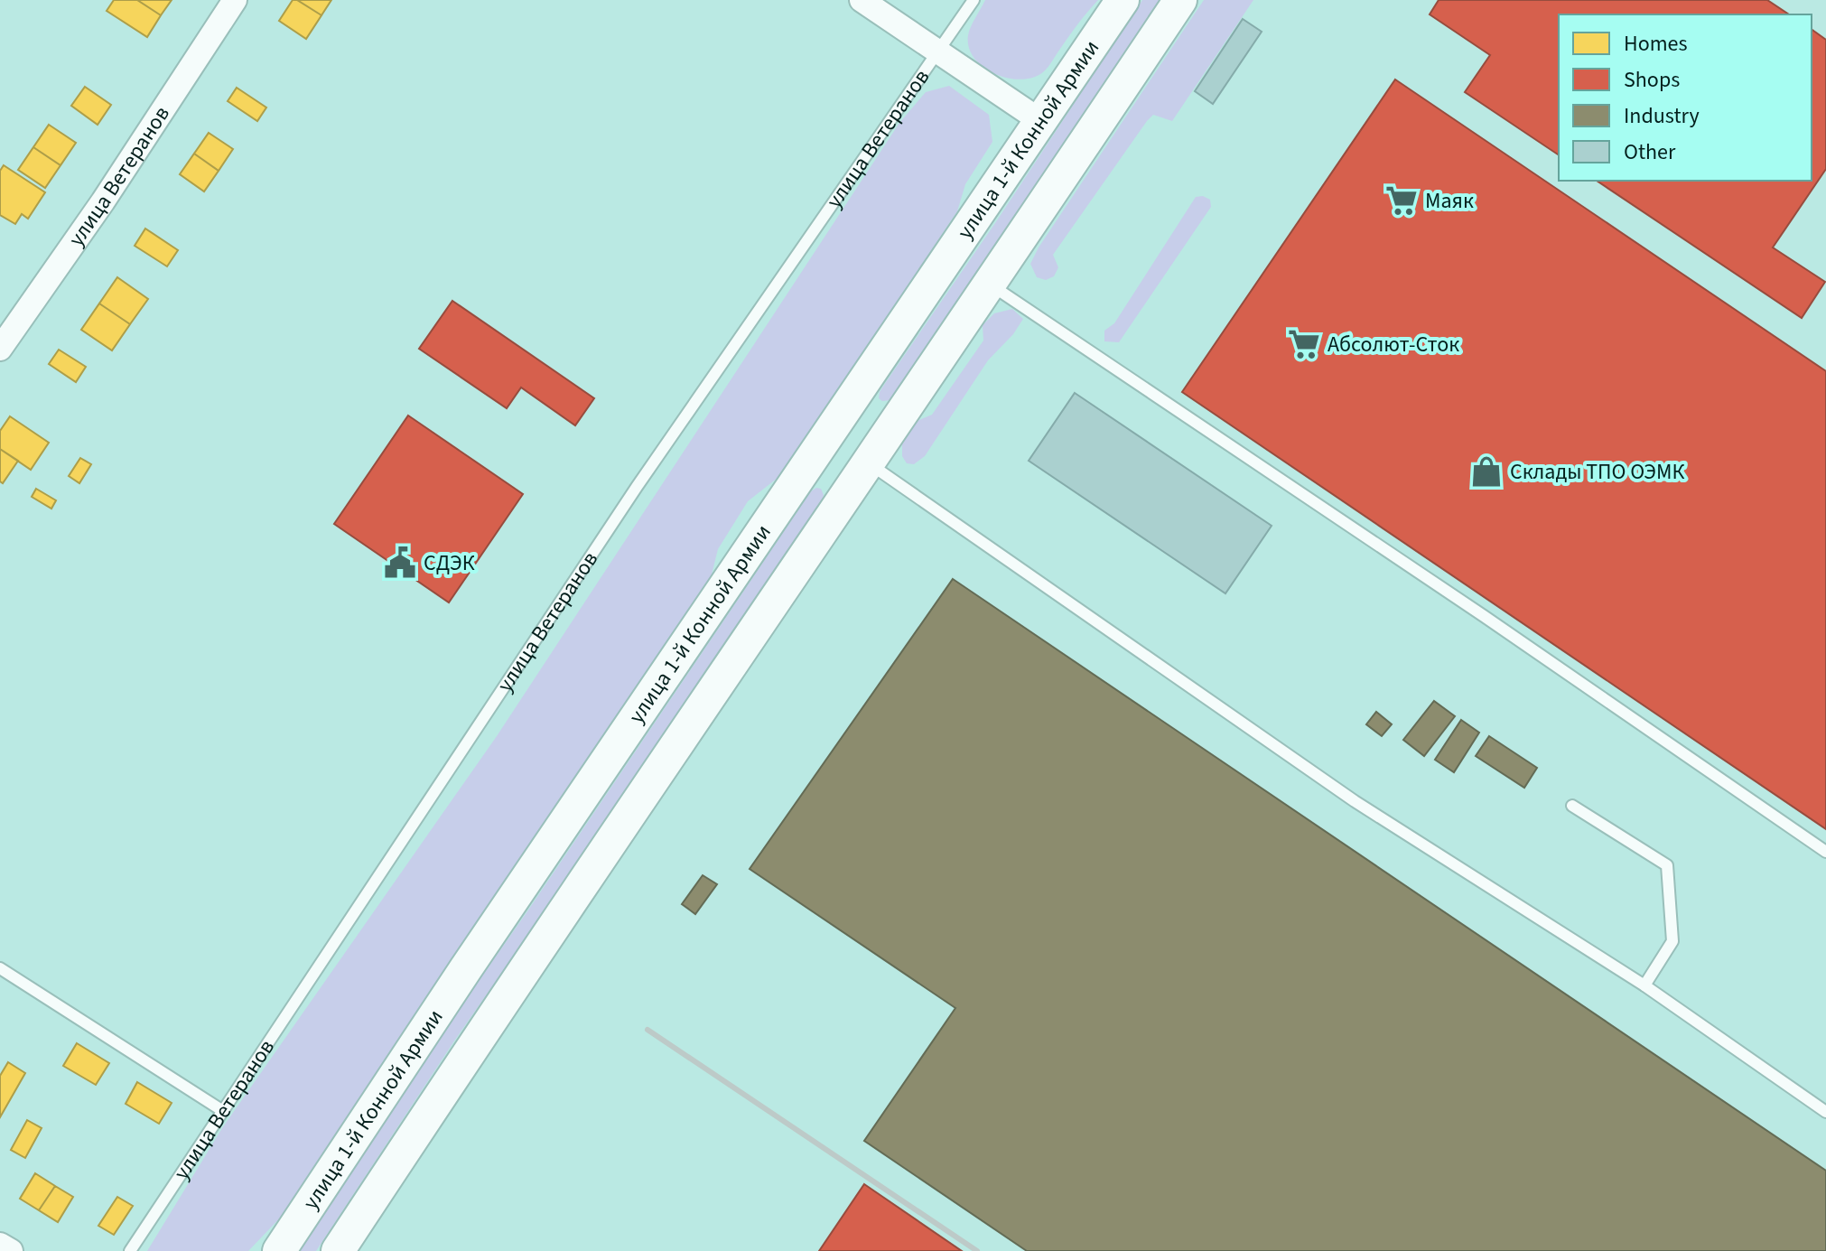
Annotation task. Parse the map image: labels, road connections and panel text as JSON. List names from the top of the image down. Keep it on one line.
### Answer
{"streets":{"main road":["улица 1-й Конной Армии"],"street":["улица Ветеранов"]},"places":{"supermarket":["Маяк","Абсолют-Сток"],"shop":["Склады ТПО ОЭМК"],"public building":["СДЭК"]},"legend":["Homes","Shops","Industry","Other"]}
